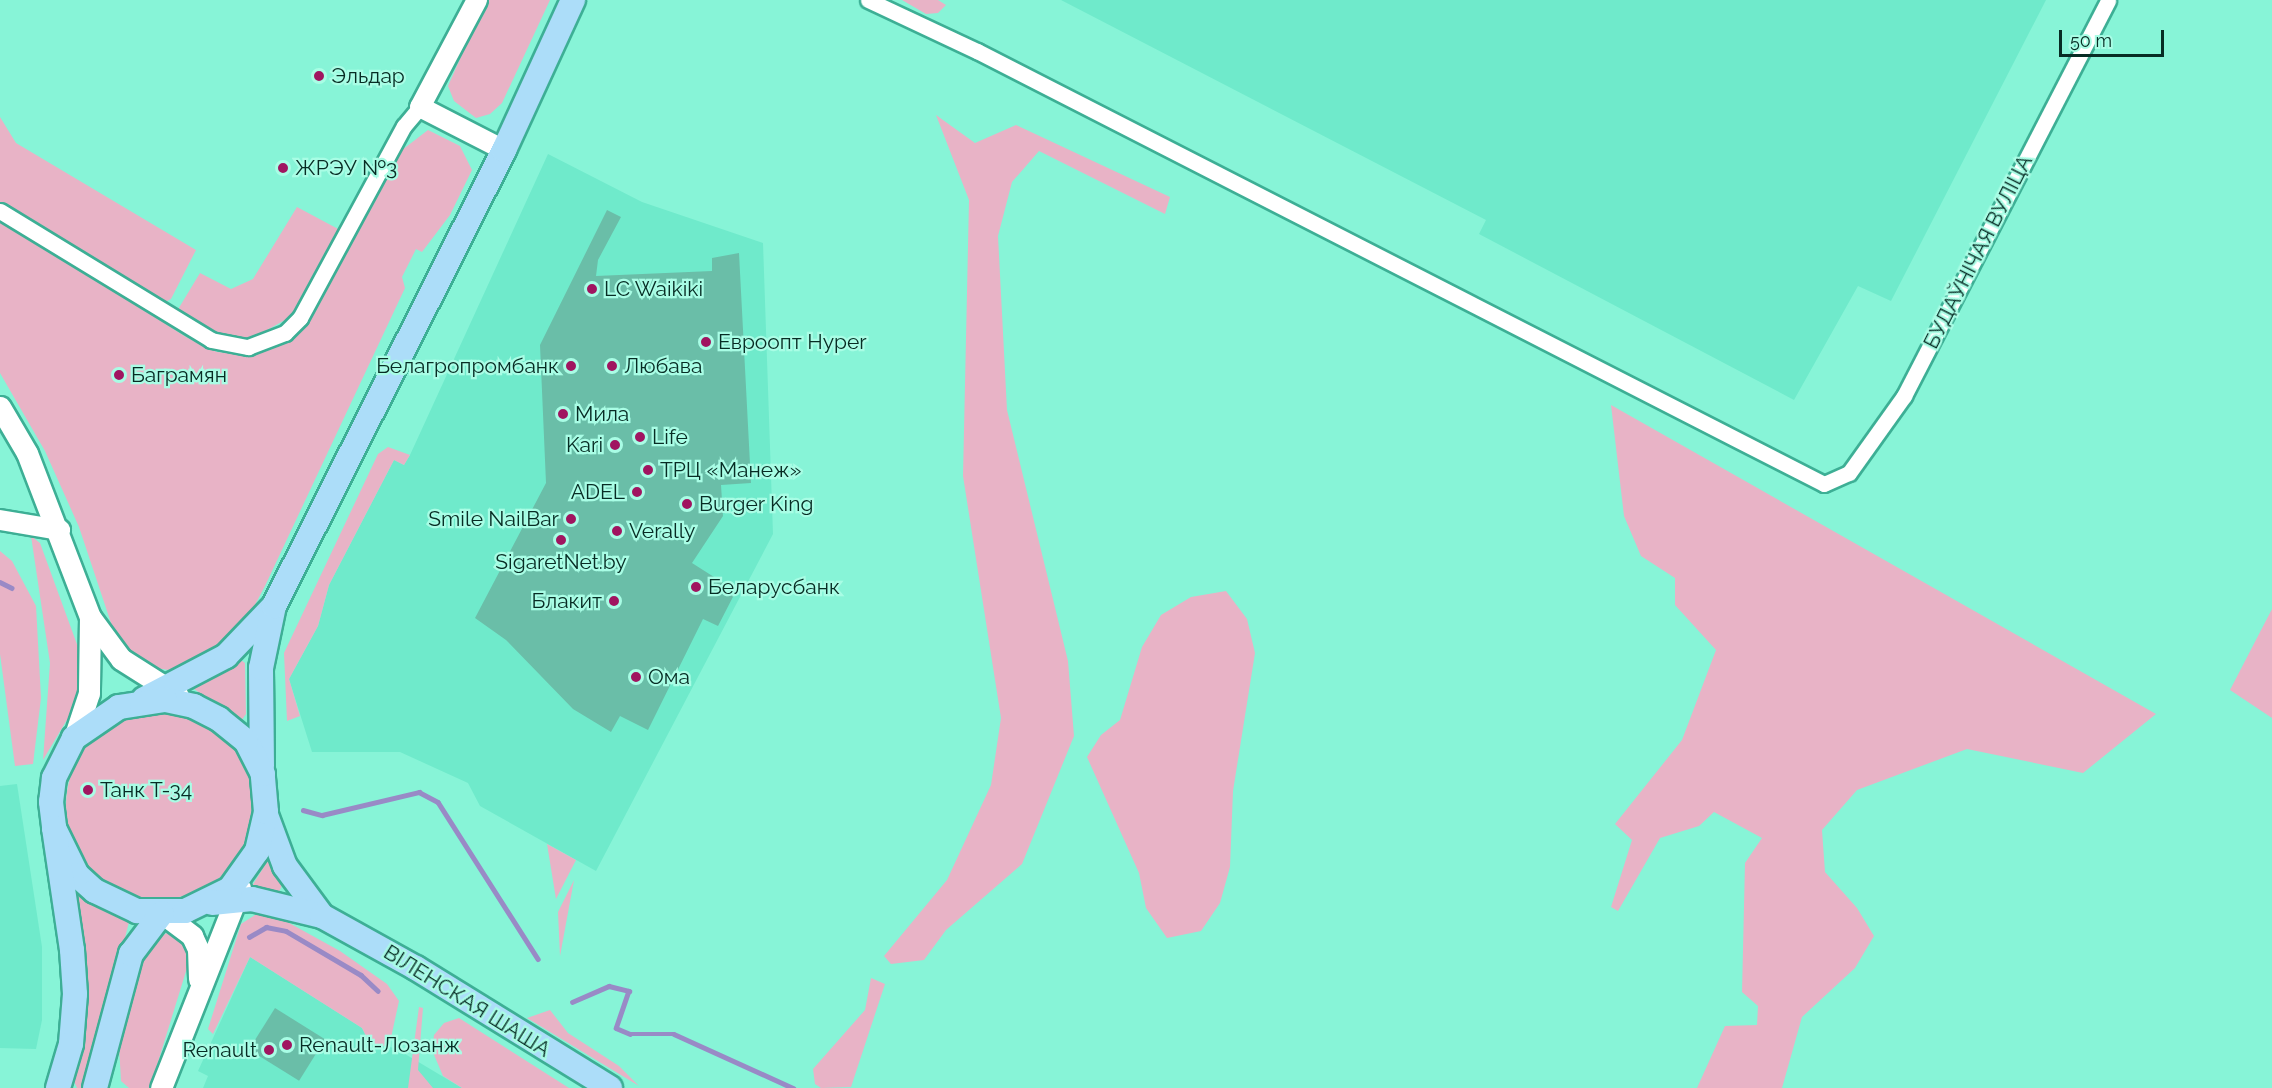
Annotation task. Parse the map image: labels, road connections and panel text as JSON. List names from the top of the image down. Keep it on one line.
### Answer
{"streets":{"main road":["ВІЛЕНСКАЯ ШАША"],"street":["БУДАЎНІЧАЯ ВУЛІЦА"]},"places":["Эльдар","ЖРЭУ №3","LC Waikiki","Евроопт Hyper","Белагропромбанк","Любава","Баграмян","Мила","Life","Kari","ТРЦ «Манеж»","ADEL","Burger King","Smile NailBar","Verally","SigaretNet.by","Беларусбанк","Блакит","Ома","Танк Т-34","Renault-Лозанж","Renault"],"scale_bar":"50 m"}
